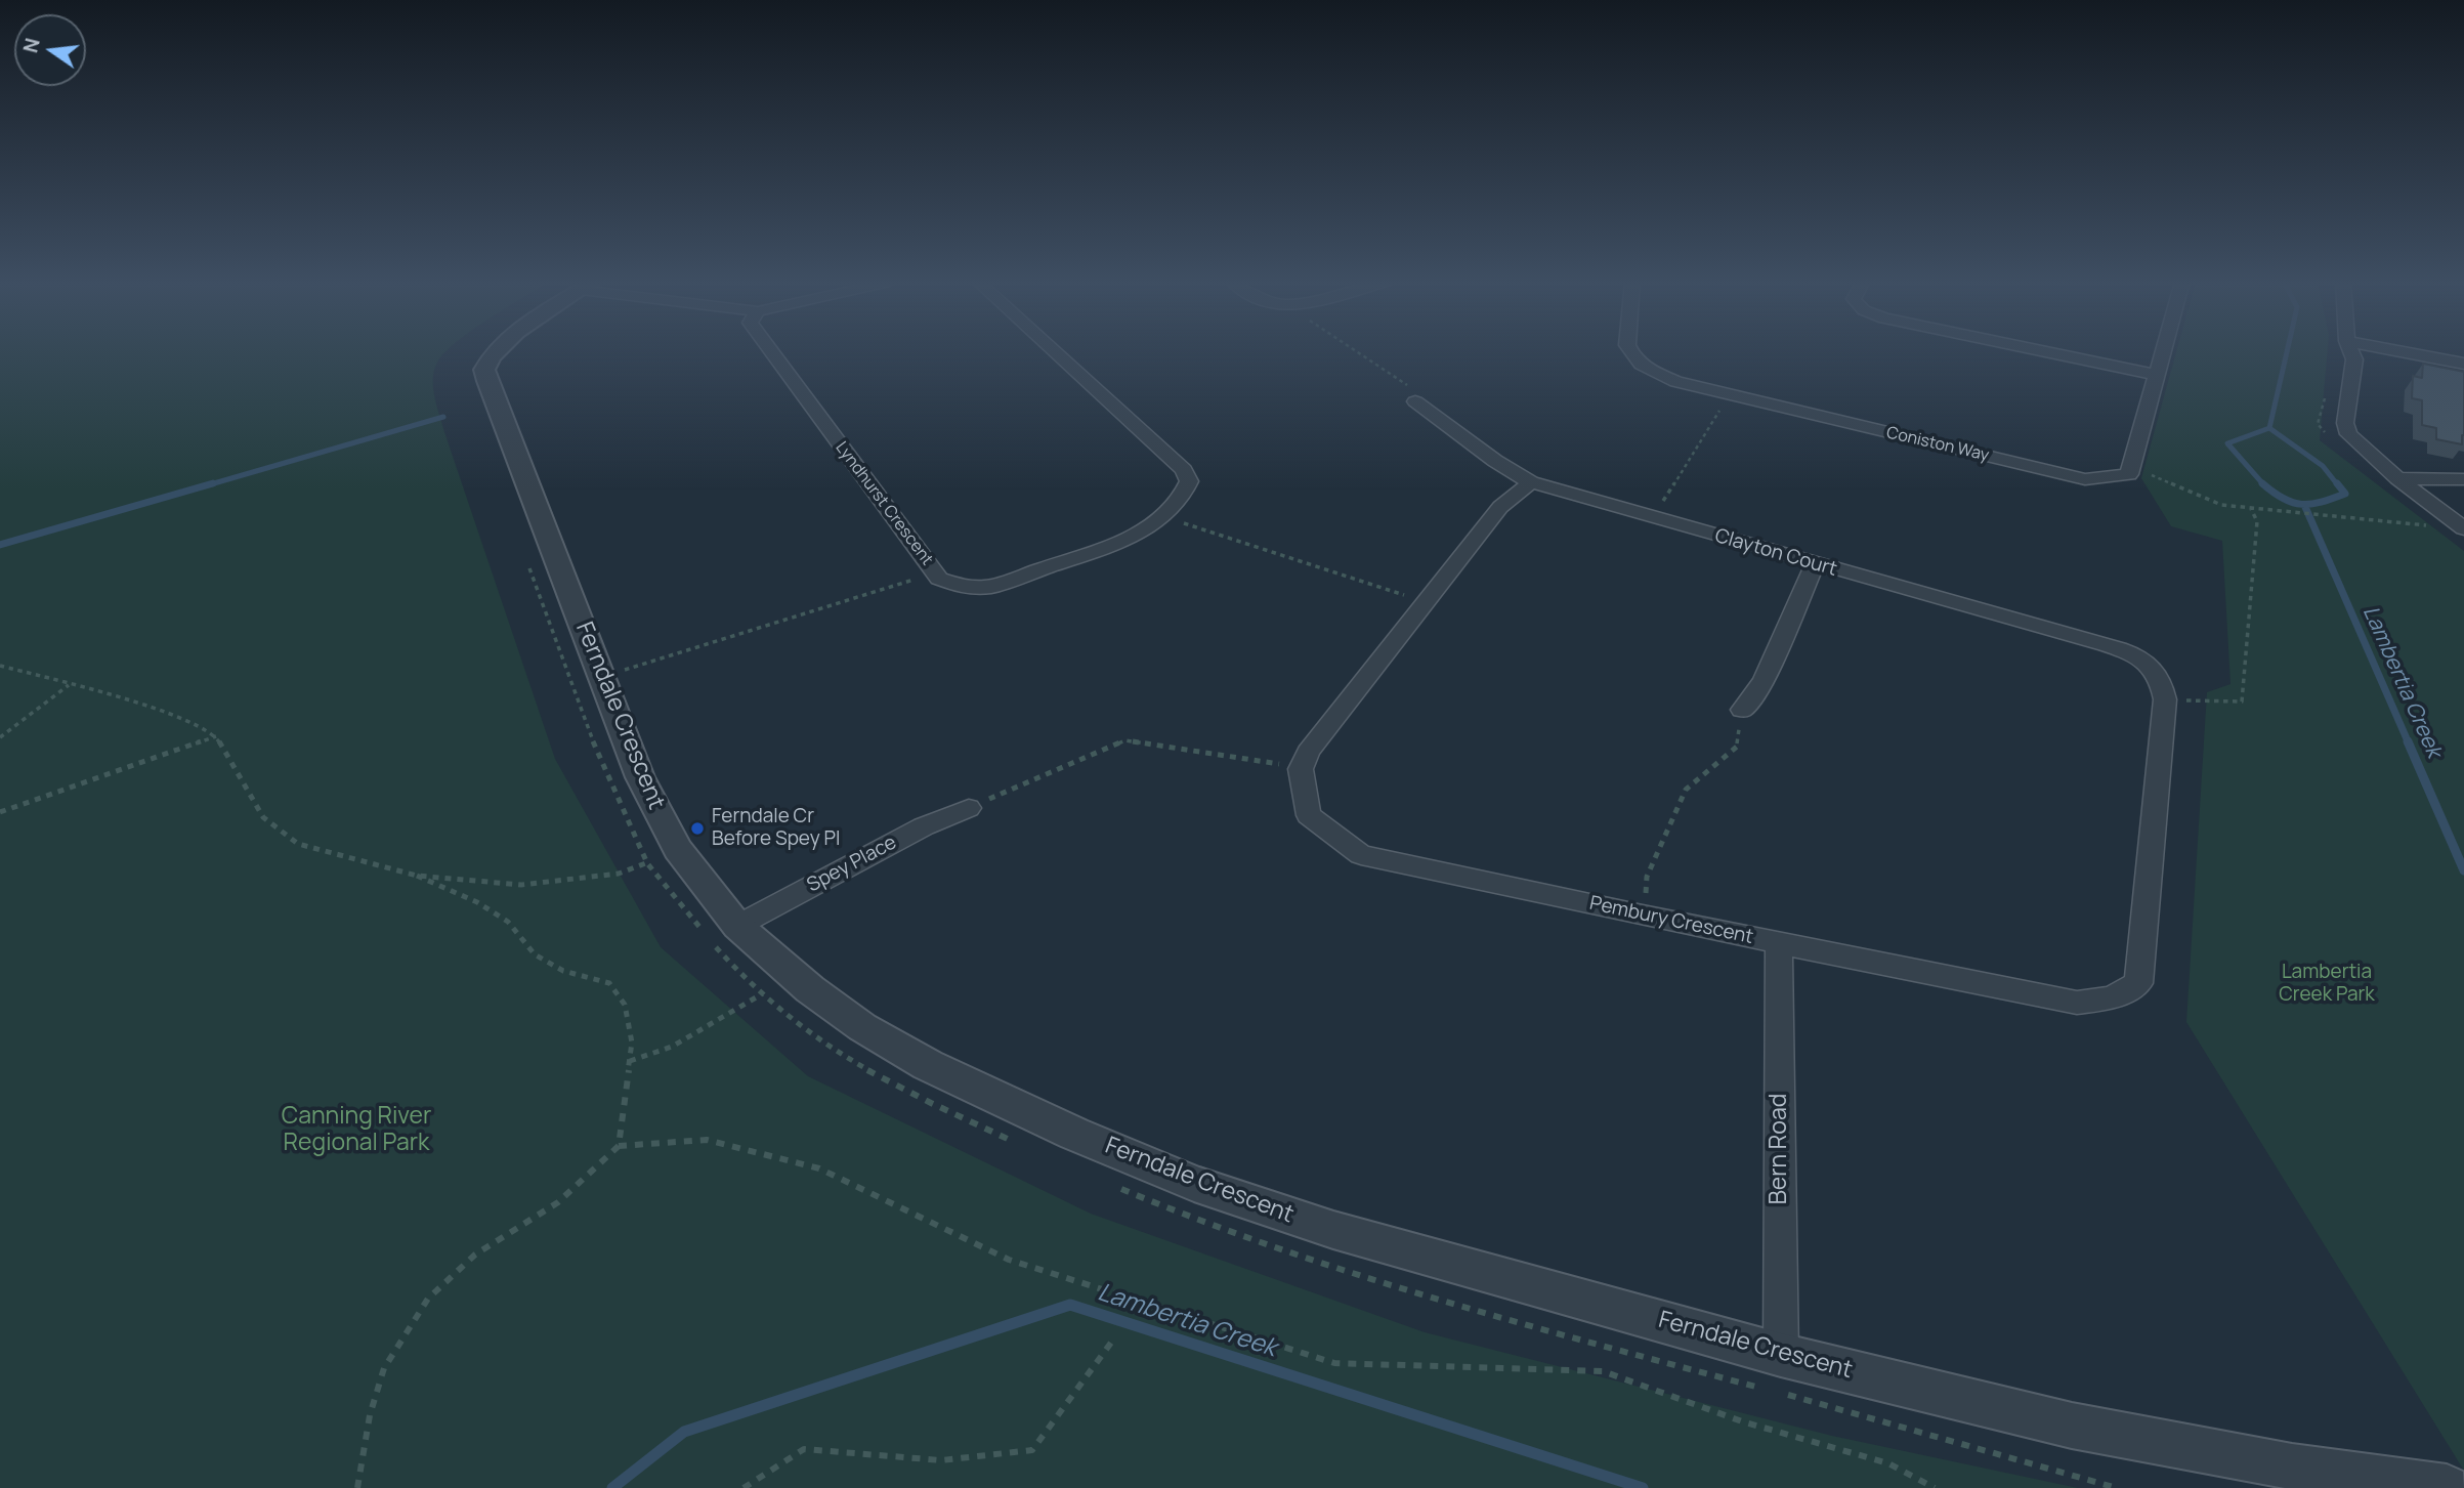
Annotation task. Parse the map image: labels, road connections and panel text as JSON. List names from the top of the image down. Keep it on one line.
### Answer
{"streets":{"street":["Coniston Way","Lyndhurst Crescent","Clayton Court","Ferndale Crescent","Spey Place","Pembury Crescent","Bern Road"]},"crossings":[["Clayton Court","Pembury Crescent"],["Ferndale Crescent","Spey Place"],["Ferndale Crescent","Bern Road"],["Pembury Crescent","Bern Road"]],"water":["Lambertia Creek"],"parks":["Lambertia Creek Park","Canning River Regional Park"],"places":["Ferndale Cr Before Spey Pl"],"north":"left"}
